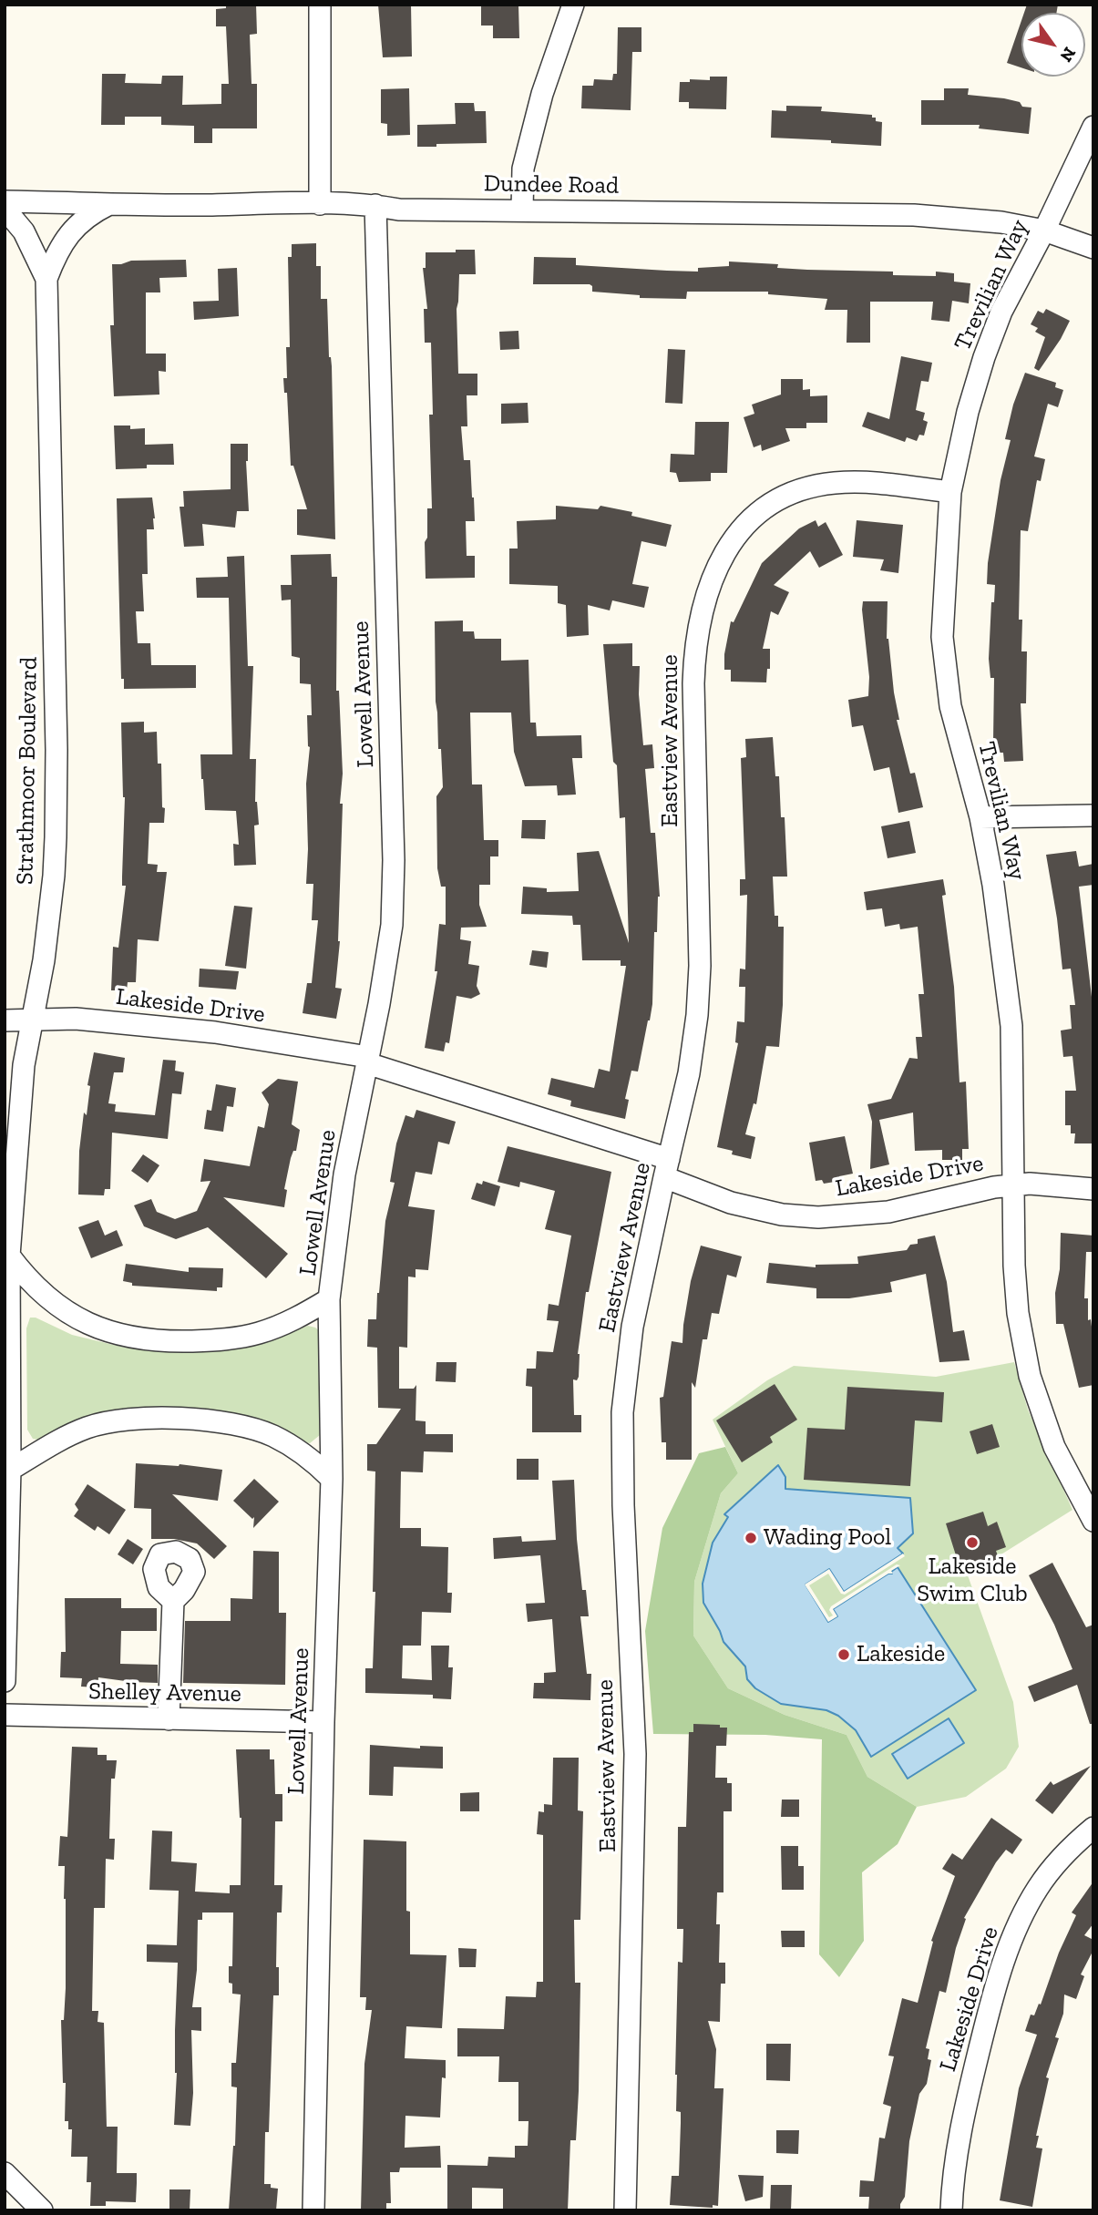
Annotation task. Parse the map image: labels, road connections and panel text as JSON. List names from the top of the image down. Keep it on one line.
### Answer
{"streets":{"street":["Dundee Road","Trevilian Way","Lowell Avenue","Eastview Avenue","Strathmoor Boulevard","Lakeside Drive","Shelley Avenue"]},"crossings":[["Dundee Road","Trevilian Way"],["Dundee Road","Lowell Avenue"],["Dundee Road","Strathmoor Boulevard"],["Trevilian Way","Eastview Avenue"],["Trevilian Way","Lakeside Drive"],["Lowell Avenue","Lakeside Drive"],["Lowell Avenue","Shelley Avenue"],["Eastview Avenue","Lakeside Drive"],["Strathmoor Boulevard","Lakeside Drive"]],"places":["Wading Pool","Lakeside Swim Club","Lakeside"],"north":"bottom right"}
